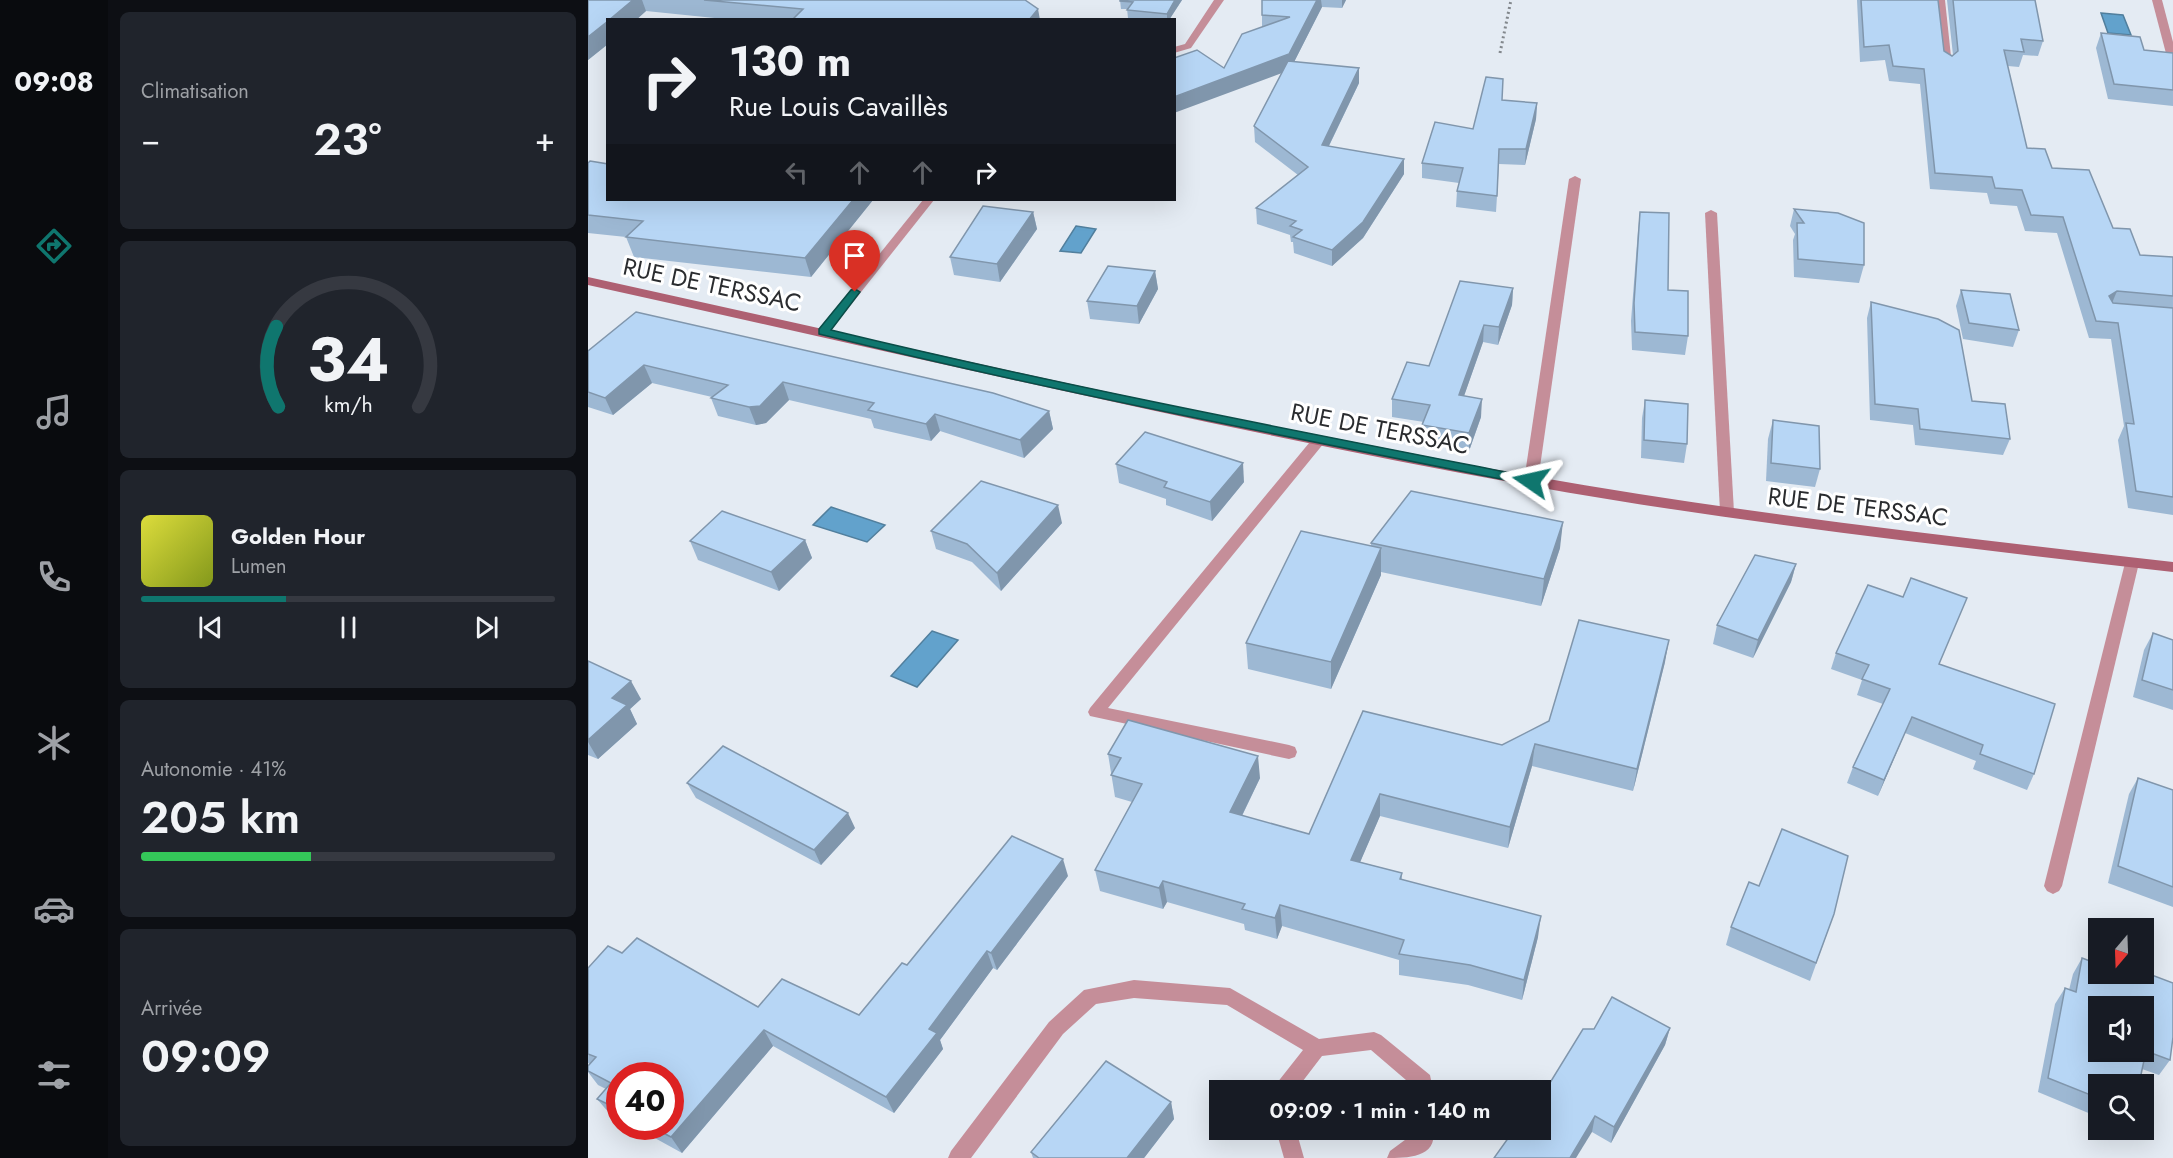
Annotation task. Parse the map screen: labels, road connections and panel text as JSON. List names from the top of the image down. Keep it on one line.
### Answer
{"streets":{"street":["RUE DE TERSSAC"]},"north":"bottom","page":{"tabs":"09:08","tile":["Climatisation",["Autonomie · 41%","205 km"],["Arrivée","09:09"]],"turn":["130 m","Rue Louis Cavaillès"],"heat":["−","23°","+"],"song":["Golden Hour","Lumen"],"limit":"40","trip":"09:09 · 1 min · 140 m","gauge":["34","km/h"]}}
